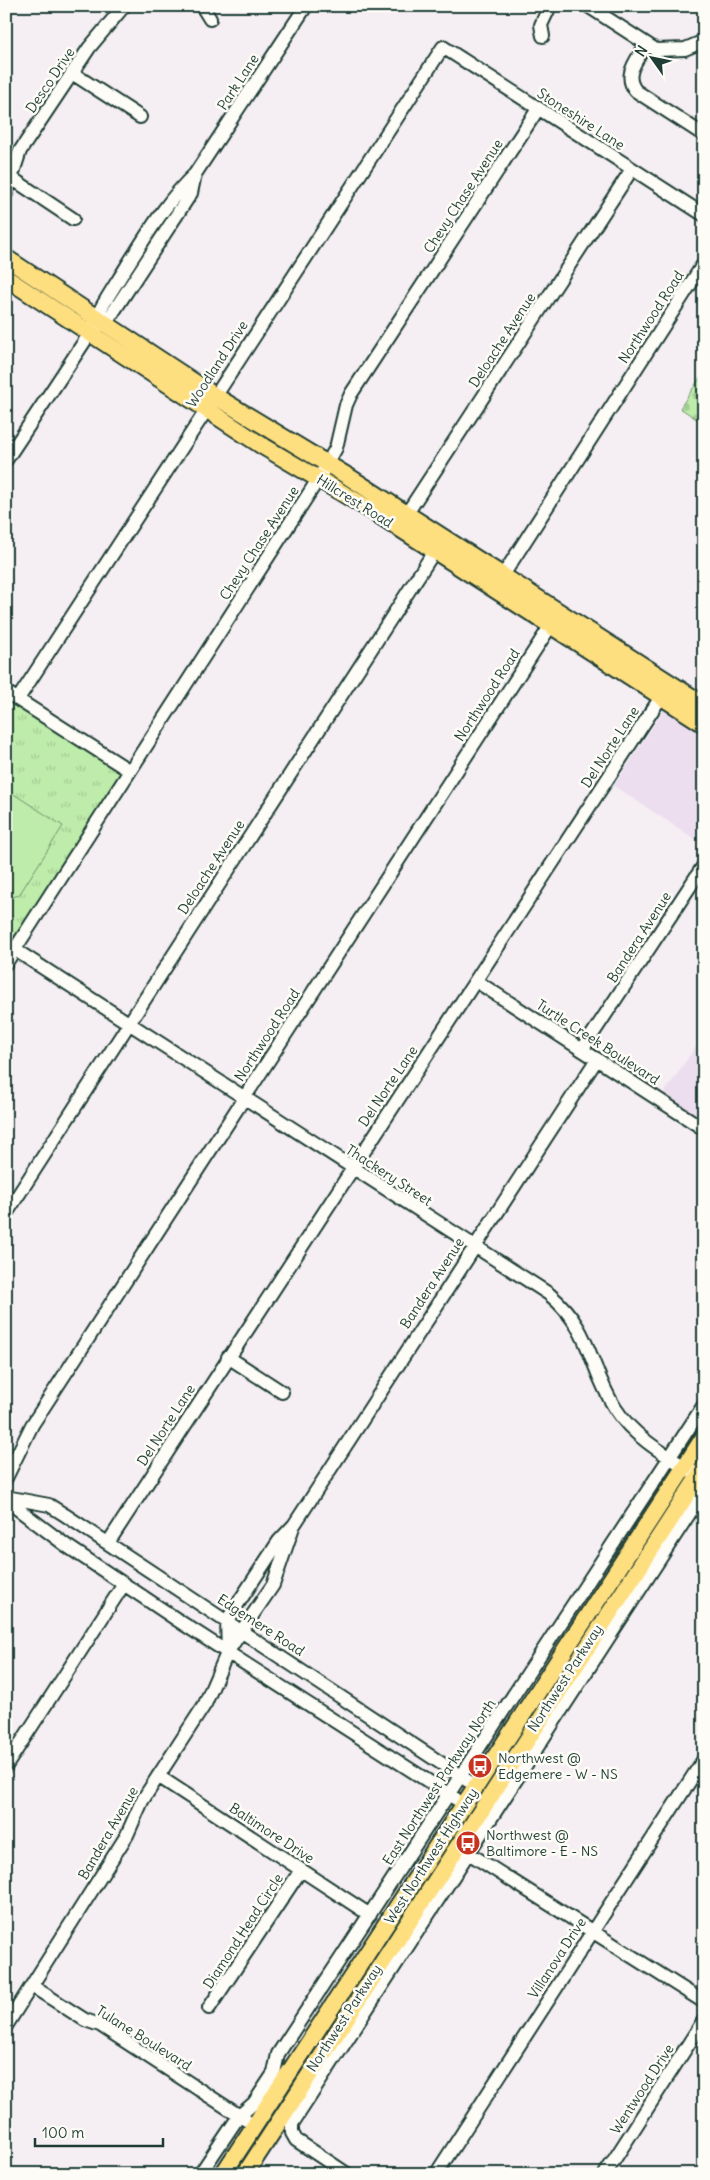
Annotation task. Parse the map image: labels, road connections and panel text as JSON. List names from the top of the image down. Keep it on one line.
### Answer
{"streets":{"main road":["Hillcrest Road","West Northwest Highway"],"street":["Desco Drive","Park Lane","Stoneshire Lane","Chevy Chase Avenue","Northwood Road","Deloache Avenue","Woodland Drive","Del Norte Lane","Bandera Avenue","Turtle Creek Boulevard","Thackery Street","Edgemere Road","Northwest Parkway","East Northwest Parkway North","Baltimore Drive","Diamond Head Circle","Villanova Drive","Tulane Boulevard","Wentwood Drive"]},"crossings":[["Park Lane","Hillcrest Road"],["Stoneshire Lane","Chevy Chase Avenue"],["Stoneshire Lane","Deloache Avenue"],["Stoneshire Lane","Woodland Drive"],["Chevy Chase Avenue","Hillcrest Road"],["Chevy Chase Avenue","Thackery Street"],["Northwood Road","Hillcrest Road"],["Northwood Road","Thackery Street"],["Deloache Avenue","Hillcrest Road"],["Deloache Avenue","Thackery Street"],["Woodland Drive","Hillcrest Road"],["Hillcrest Road","Del Norte Lane"],["Del Norte Lane","Turtle Creek Boulevard"],["Del Norte Lane","Thackery Street"],["Del Norte Lane","Edgemere Road"],["Bandera Avenue","Turtle Creek Boulevard"],["Bandera Avenue","Thackery Street"],["Bandera Avenue","Edgemere Road"],["Bandera Avenue","Baltimore Drive"],["Bandera Avenue","Tulane Boulevard"],["Thackery Street","East Northwest Parkway North"],["Thackery Street","West Northwest Highway"],["Edgemere Road","East Northwest Parkway North"],["Edgemere Road","West Northwest Highway"],["East Northwest Parkway North","Baltimore Drive"],["East Northwest Parkway North","Tulane Boulevard"],["Baltimore Drive","Diamond Head Circle"],["West Northwest Highway","Tulane Boulevard"]],"places":{"bus stop":["Northwest @ Edgemere - W - NS","Northwest @ Baltimore - E - NS"]},"scale_bar":"100 m","north":"top left"}
